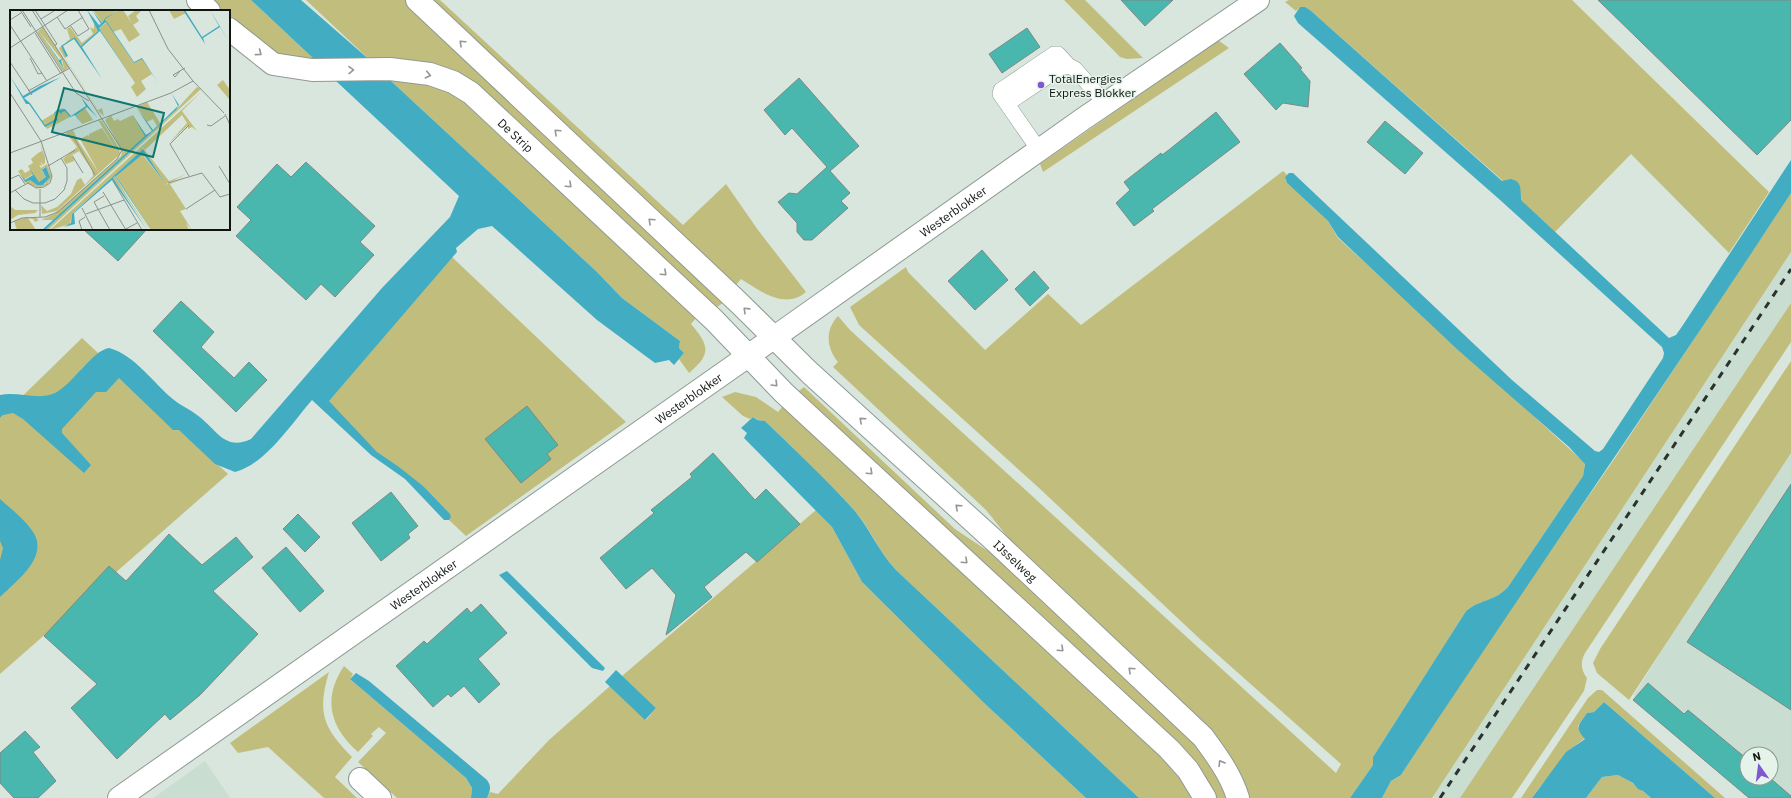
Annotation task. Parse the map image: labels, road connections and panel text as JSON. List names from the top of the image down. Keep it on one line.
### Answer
{"streets":{"street":["De Strip","Westerblokker","IJsselweg"]},"crossings":[["De Strip","Westerblokker"],["Westerblokker","IJsselweg"]],"places":["TotalEnergies Express Blokker"],"north":"top"}
